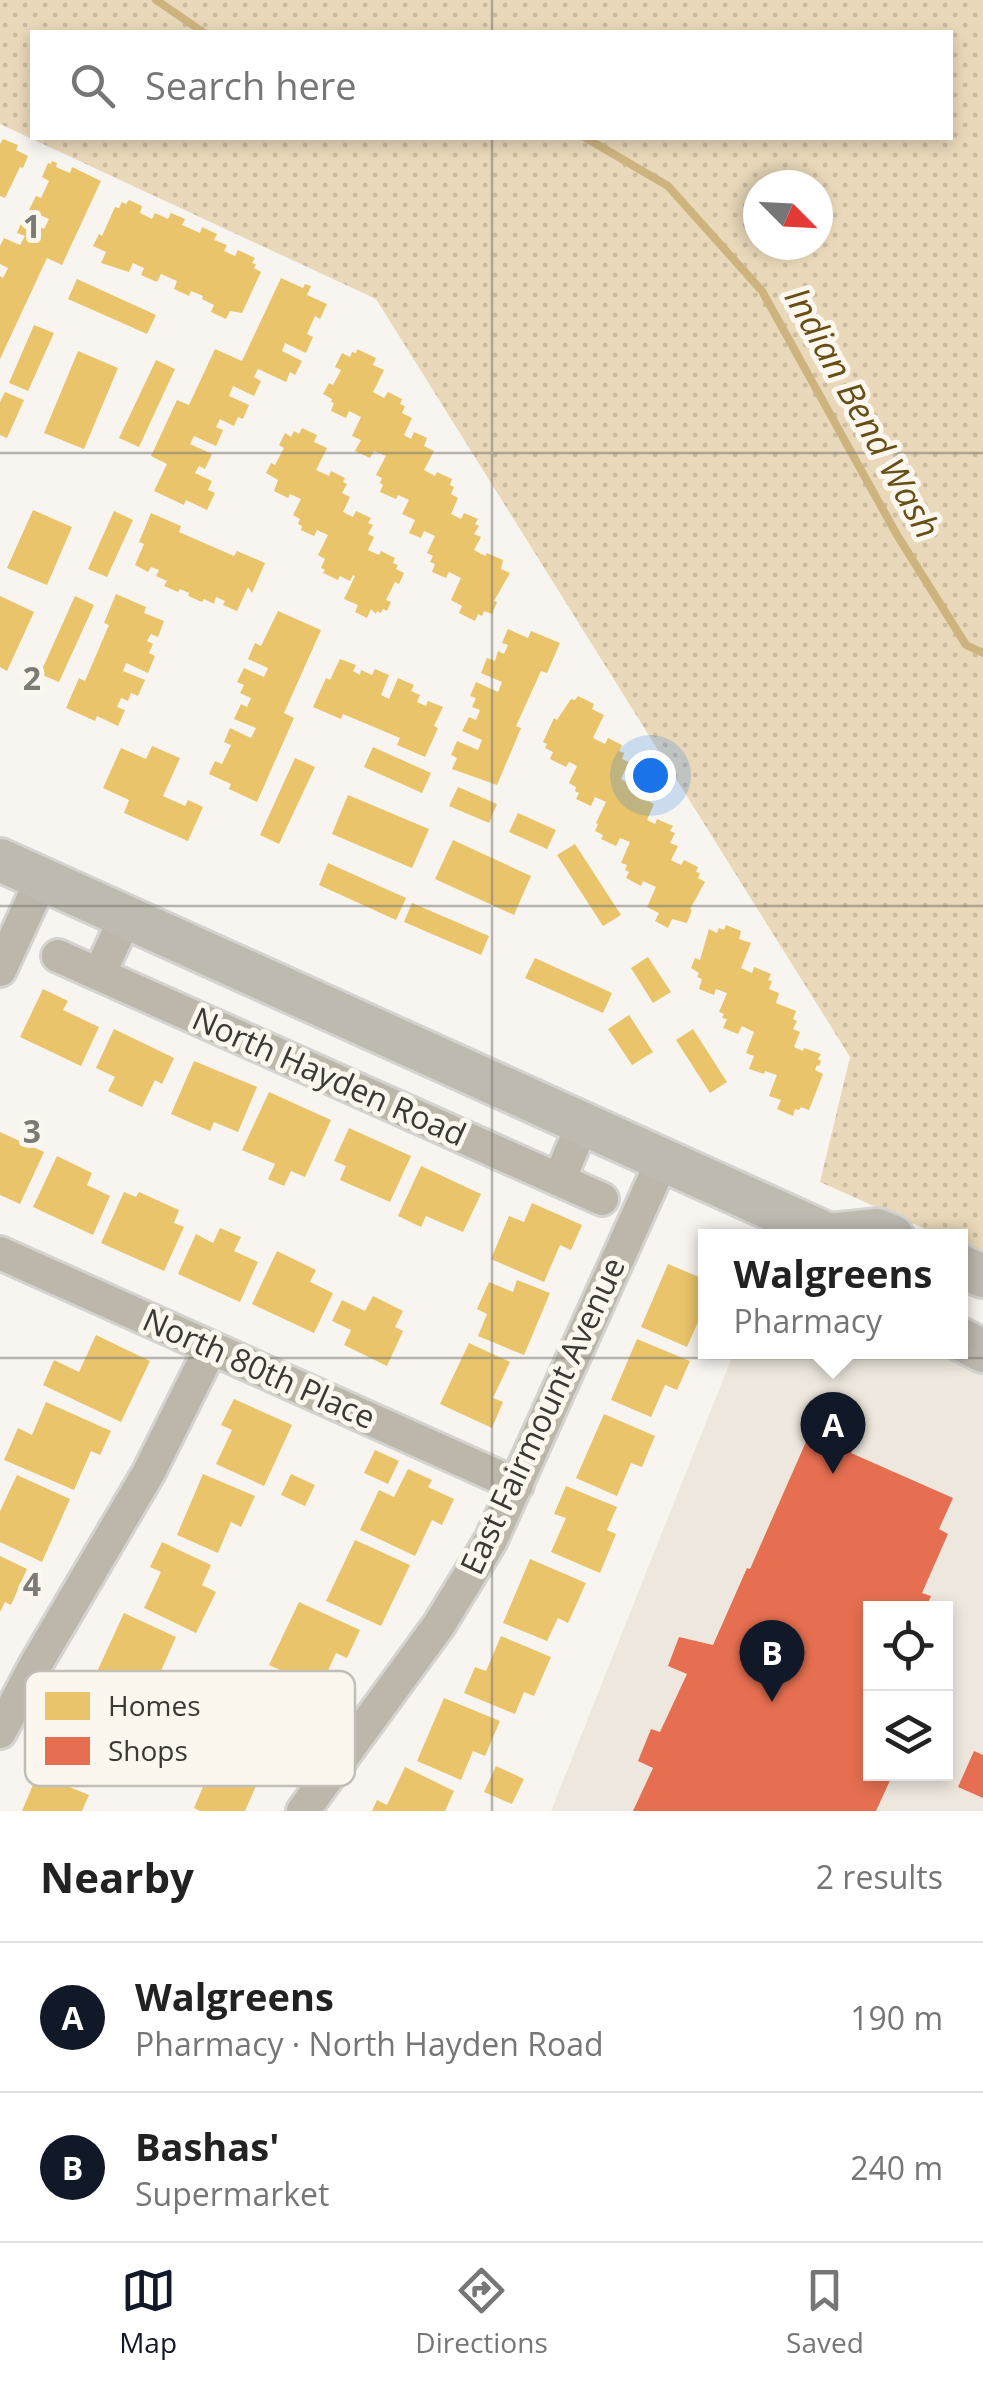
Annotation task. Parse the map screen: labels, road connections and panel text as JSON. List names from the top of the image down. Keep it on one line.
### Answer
{"streets":{"main road":["North Hayden Road"],"street":["North 80th Place","East Fairmount Avenue"]},"crossings":[["North Hayden Road","East Fairmount Avenue"],["North 80th Place","East Fairmount Avenue"]],"water":["Indian Bend Wash"],"legend":["Homes","Shops"],"north":"bottom right","page":{"search":"Search here","popup":["Walgreens","Pharmacy"],"pins":["A","B"],"heading":["Nearby","2 results"],"list":[{"mark":"A","name":"Walgreens","note":"Pharmacy · North Hayden Road","value":"190 m"},{"mark":"B","name":"Bashas'","note":"Supermarket","value":"240 m"}],"nav":["Map","Directions","Saved"]},"grid":{"rows":["1","2","3","4"]}}
